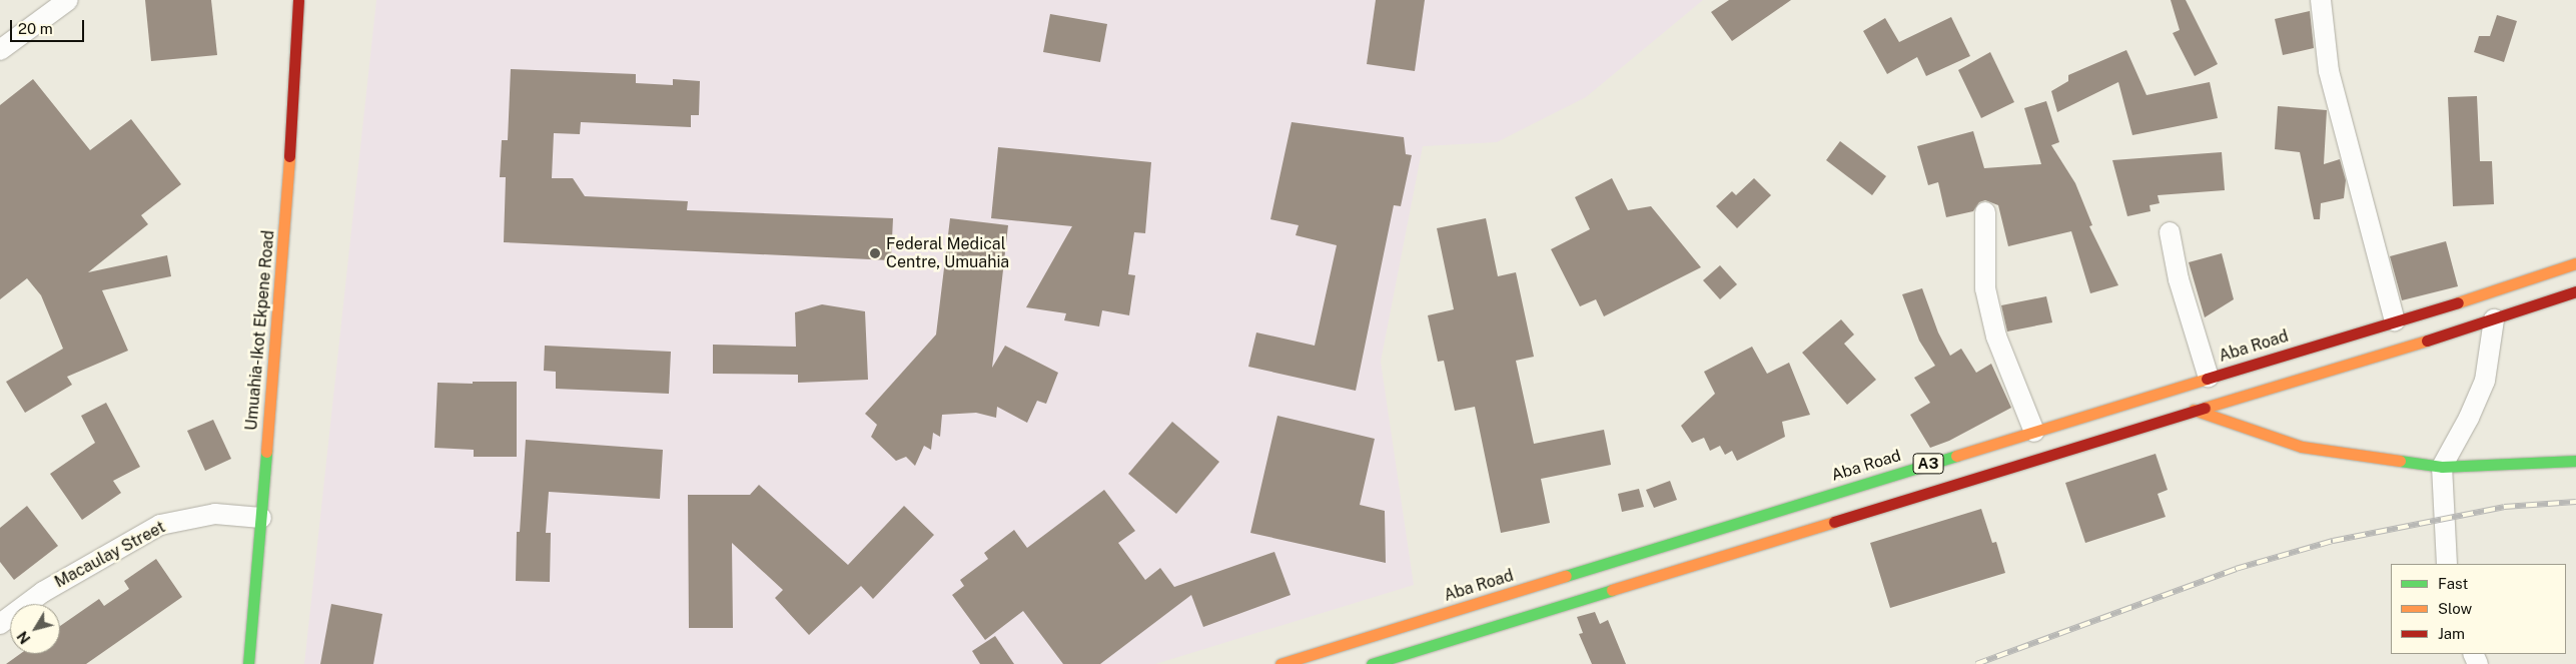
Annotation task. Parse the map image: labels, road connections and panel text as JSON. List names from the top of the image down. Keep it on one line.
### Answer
{"streets":{"main road":["Umuahia-Ikot Ekpene Road","Aba Road","A3"],"street":["Macaulay Street"]},"crossings":[["Umuahia-Ikot Ekpene Road","Macaulay Street"]],"places":["Federal Medical Centre, Umuahia"],"legend":["Fast","Slow","Jam"],"scale_bar":"20 m","north":"bottom left"}
